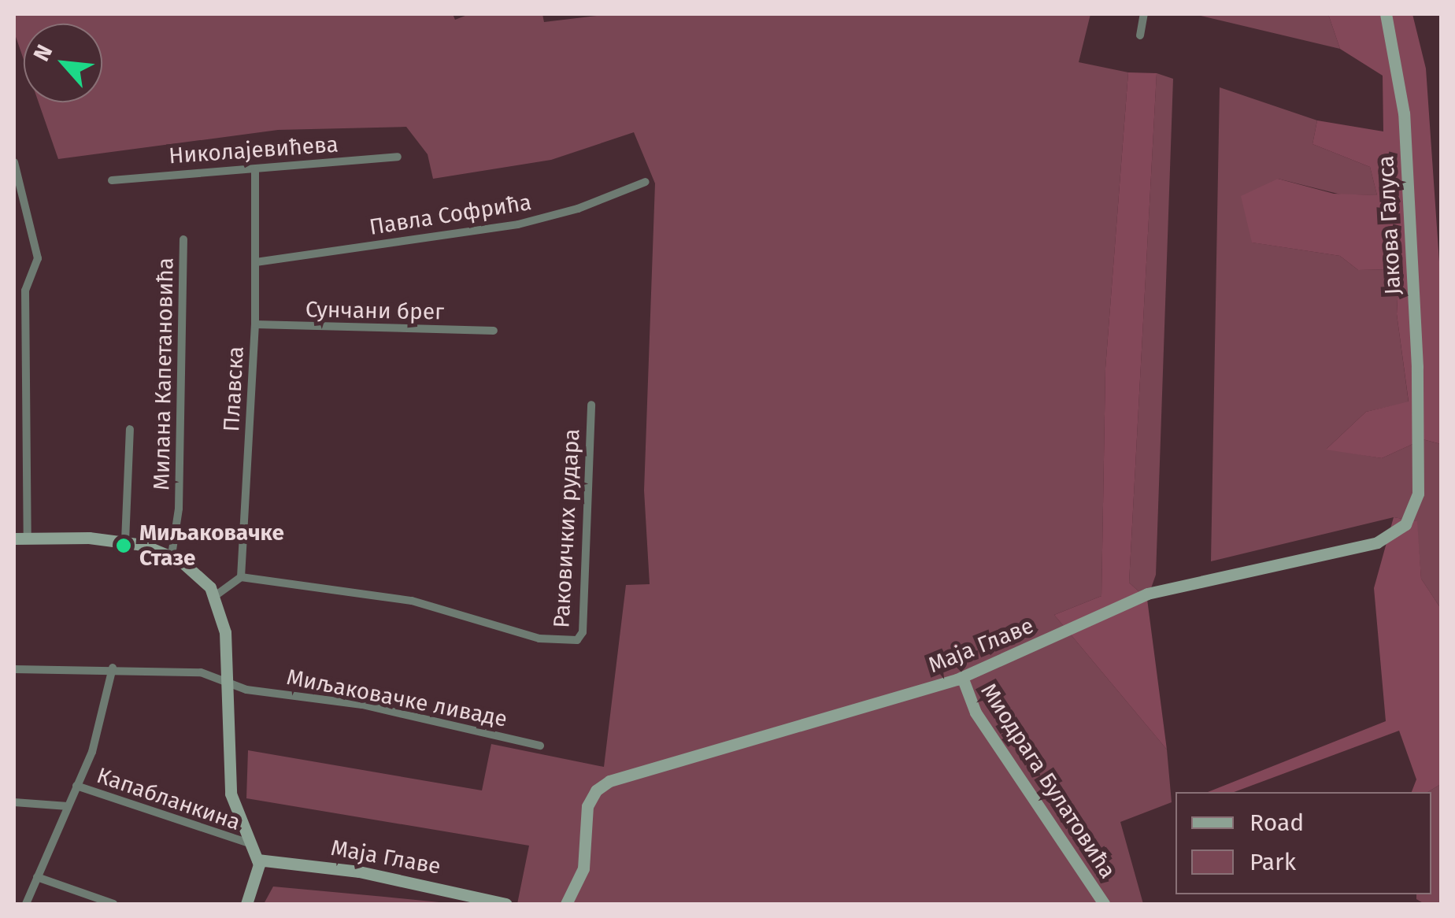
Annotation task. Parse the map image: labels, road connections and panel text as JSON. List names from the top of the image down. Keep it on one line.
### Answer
{"streets":{"street":["Николајевићева","Павла Софрића","Јакова Галуса","Сунчани брег","Милана Капетановића","Плавска","Раковичких рудара","Маја Главе","Миљаковачке ливаде","Миодрага Булатовића","Капабланкина"]},"crossings":[["Николајевићева","Плавска"],["Павла Софрића","Плавска"],["Јакова Галуса","Маја Главе"],["Сунчани брег","Плавска"],["Плавска","Раковичких рудара"],["Маја Главе","Миодрага Булатовића"]],"places":["Миљаковачке Стазе"],"legend":["Road","Park"],"north":"top left"}
